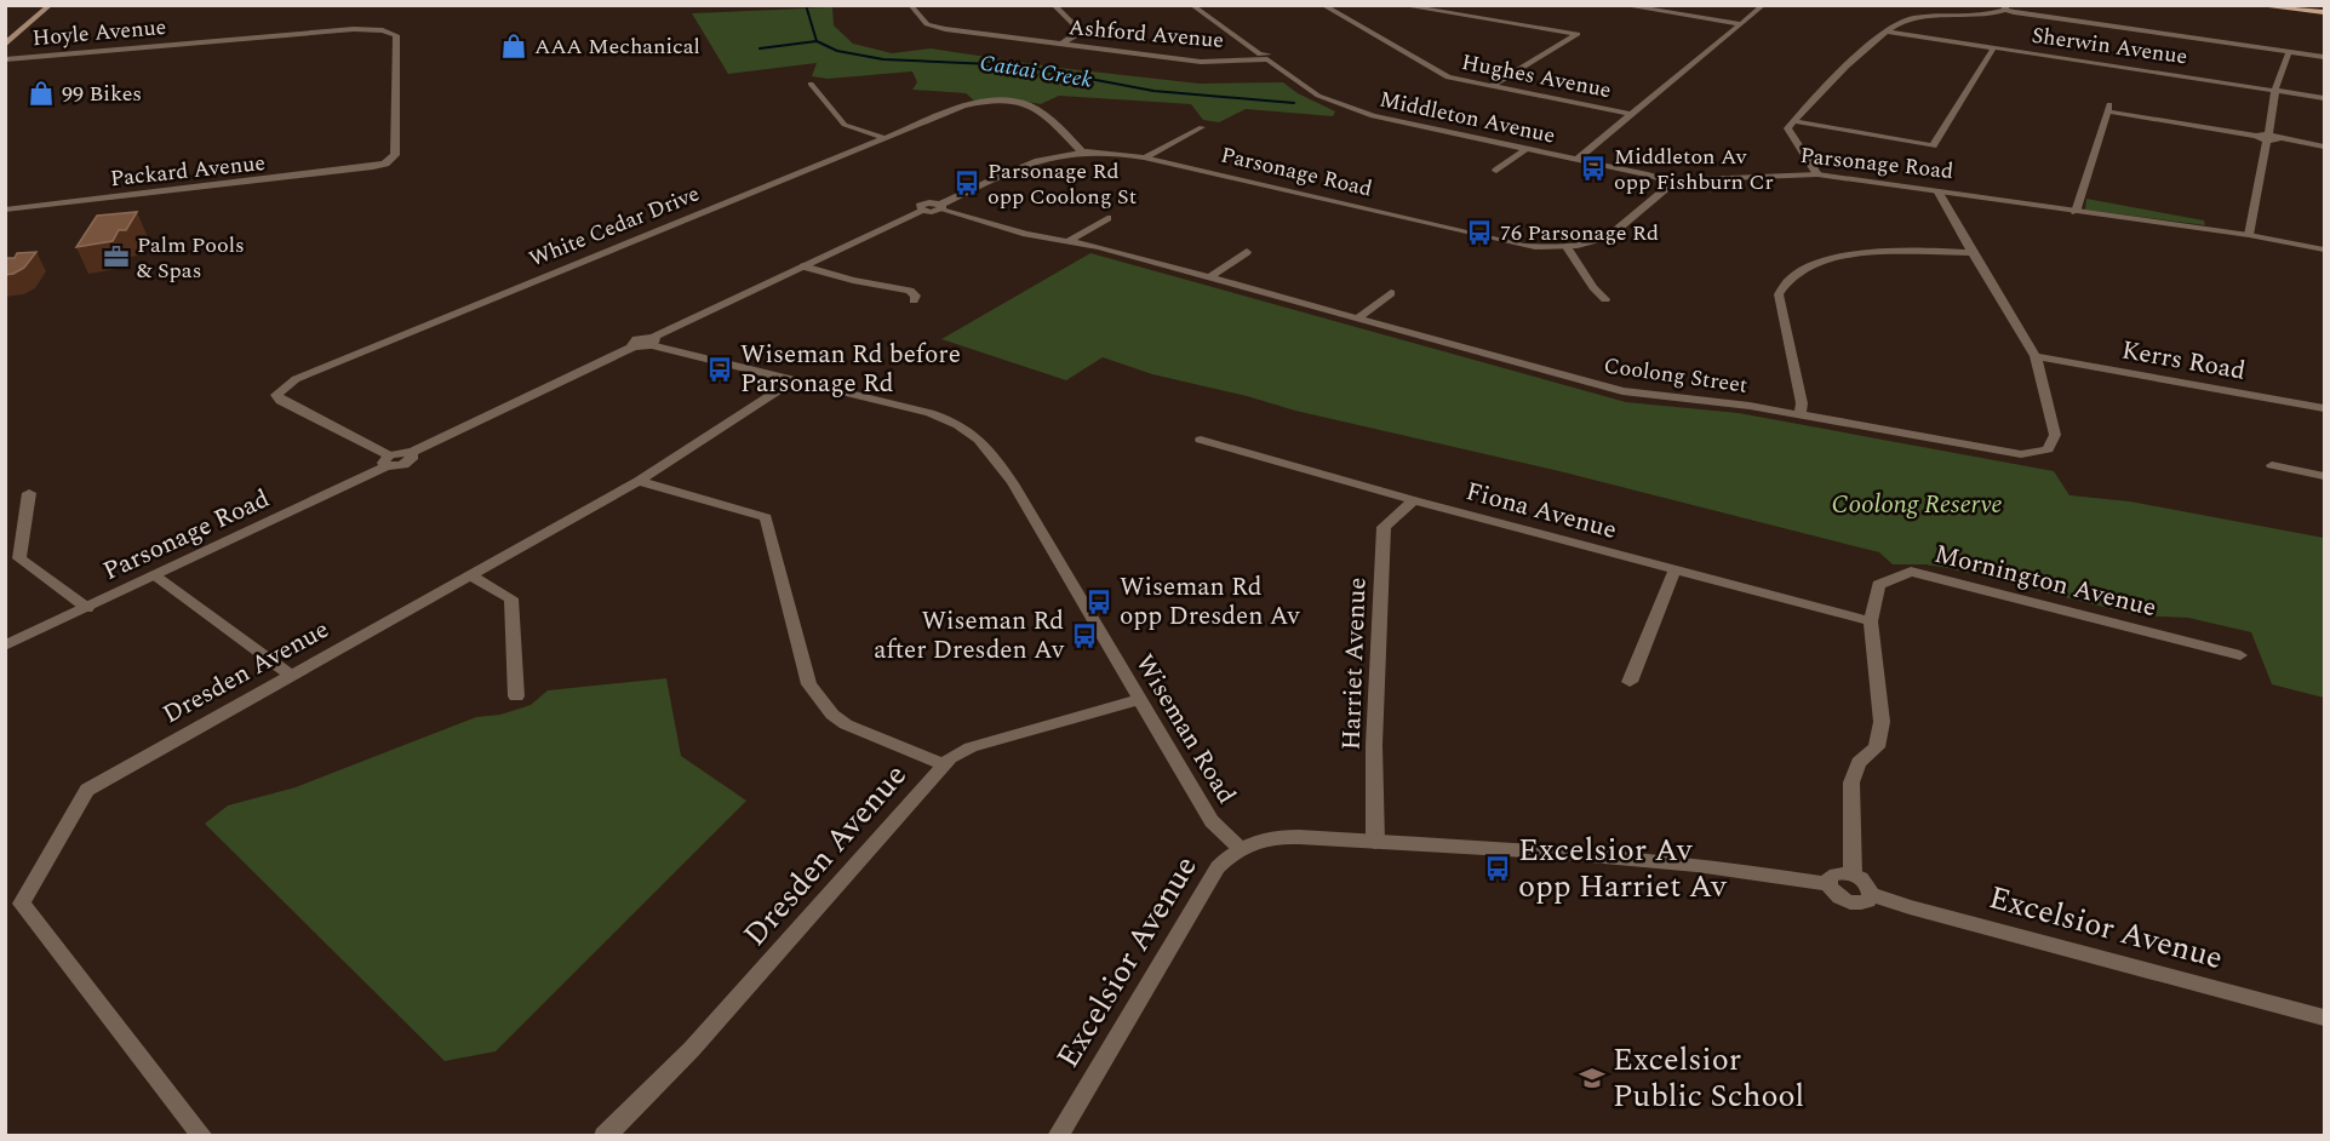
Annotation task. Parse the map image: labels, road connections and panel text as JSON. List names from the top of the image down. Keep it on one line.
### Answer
{"streets":{"street":["Hoyle Avenue","Ashford Avenue","Sherwin Avenue","Hughes Avenue","Middleton Avenue","Parsonage Road","Packard Avenue","White Cedar Drive","Kerrs Road","Coolong Street","Fiona Avenue","Mornington Avenue","Harriet Avenue","Dresden Avenue","Wiseman Road","Excelsior Avenue"]},"crossings":[["Hoyle Avenue","Packard Avenue"],["Ashford Avenue","Middleton Avenue"],["Middleton Avenue","Parsonage Road"],["Parsonage Road","White Cedar Drive"],["Parsonage Road","Coolong Street"],["Parsonage Road","Wiseman Road"],["Kerrs Road","Coolong Street"],["Fiona Avenue","Mornington Avenue"],["Fiona Avenue","Harriet Avenue"],["Mornington Avenue","Excelsior Avenue"],["Harriet Avenue","Excelsior Avenue"],["Dresden Avenue","Wiseman Road"],["Wiseman Road","Excelsior Avenue"]],"water":["Cattai Creek"],"parks":["Coolong Reserve"],"places":{"shop":["AAA Mechanical","99 Bikes"],"bus stop":["Middleton Av opp Fishburn Cr","Parsonage Rd opp Coolong St","76 Parsonage Rd","Wiseman Rd before Parsonage Rd","Wiseman Rd opp Dresden Av","Wiseman Rd after Dresden Av","Excelsior Av opp Harriet Av"],"office":["Palm Pools & Spas"],"school or university":["Excelsior Public School"]}}
